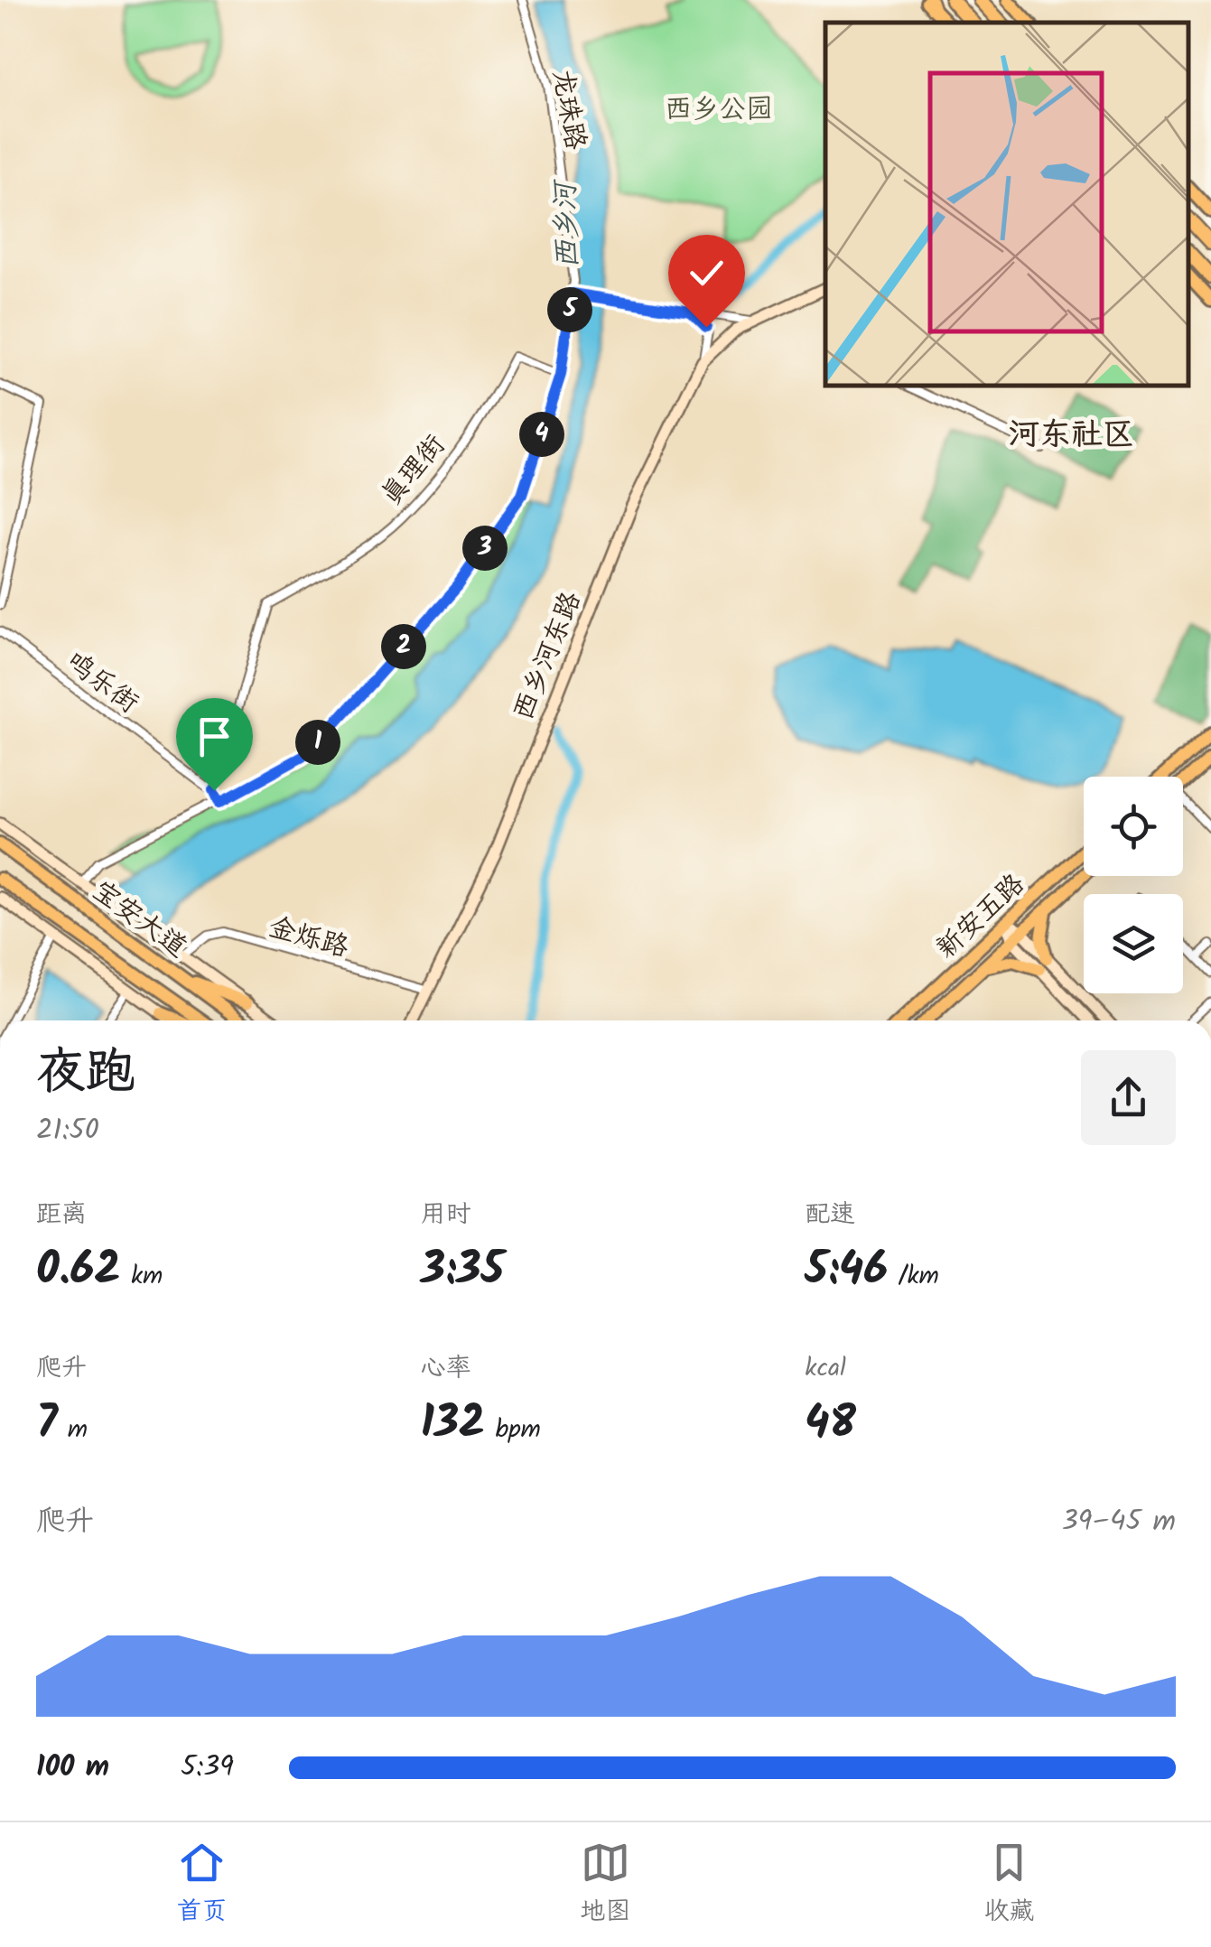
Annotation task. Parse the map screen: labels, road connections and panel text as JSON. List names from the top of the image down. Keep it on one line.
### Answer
{"streets":{"main road":["新安五路","宝安大道"],"street":["龙珠路","真理街","西乡河东路","鸣乐街","金烁路"]},"crossings":[["龙珠路","真理街"],["龙珠路","鸣乐街"],["真理街","鸣乐街"],["西乡河东路","金烁路"]],"districts":["河东社区"],"water":["西乡河"],"parks":["西乡公园"],"page":{"pins":["5","4","3","2","1"],"heading":["夜跑","21:50"],"stats":[["距离","0.62 km"],["用时","3:35"],["配速","5:46 /km"],["爬升","7 m"],["心率","132 bpm"],["kcal","48"]],"chart":["爬升","39–45 m"],"list":[{"name":"100 m","note":"5:39"}],"tabs":["首页","地图","收藏"]}}
